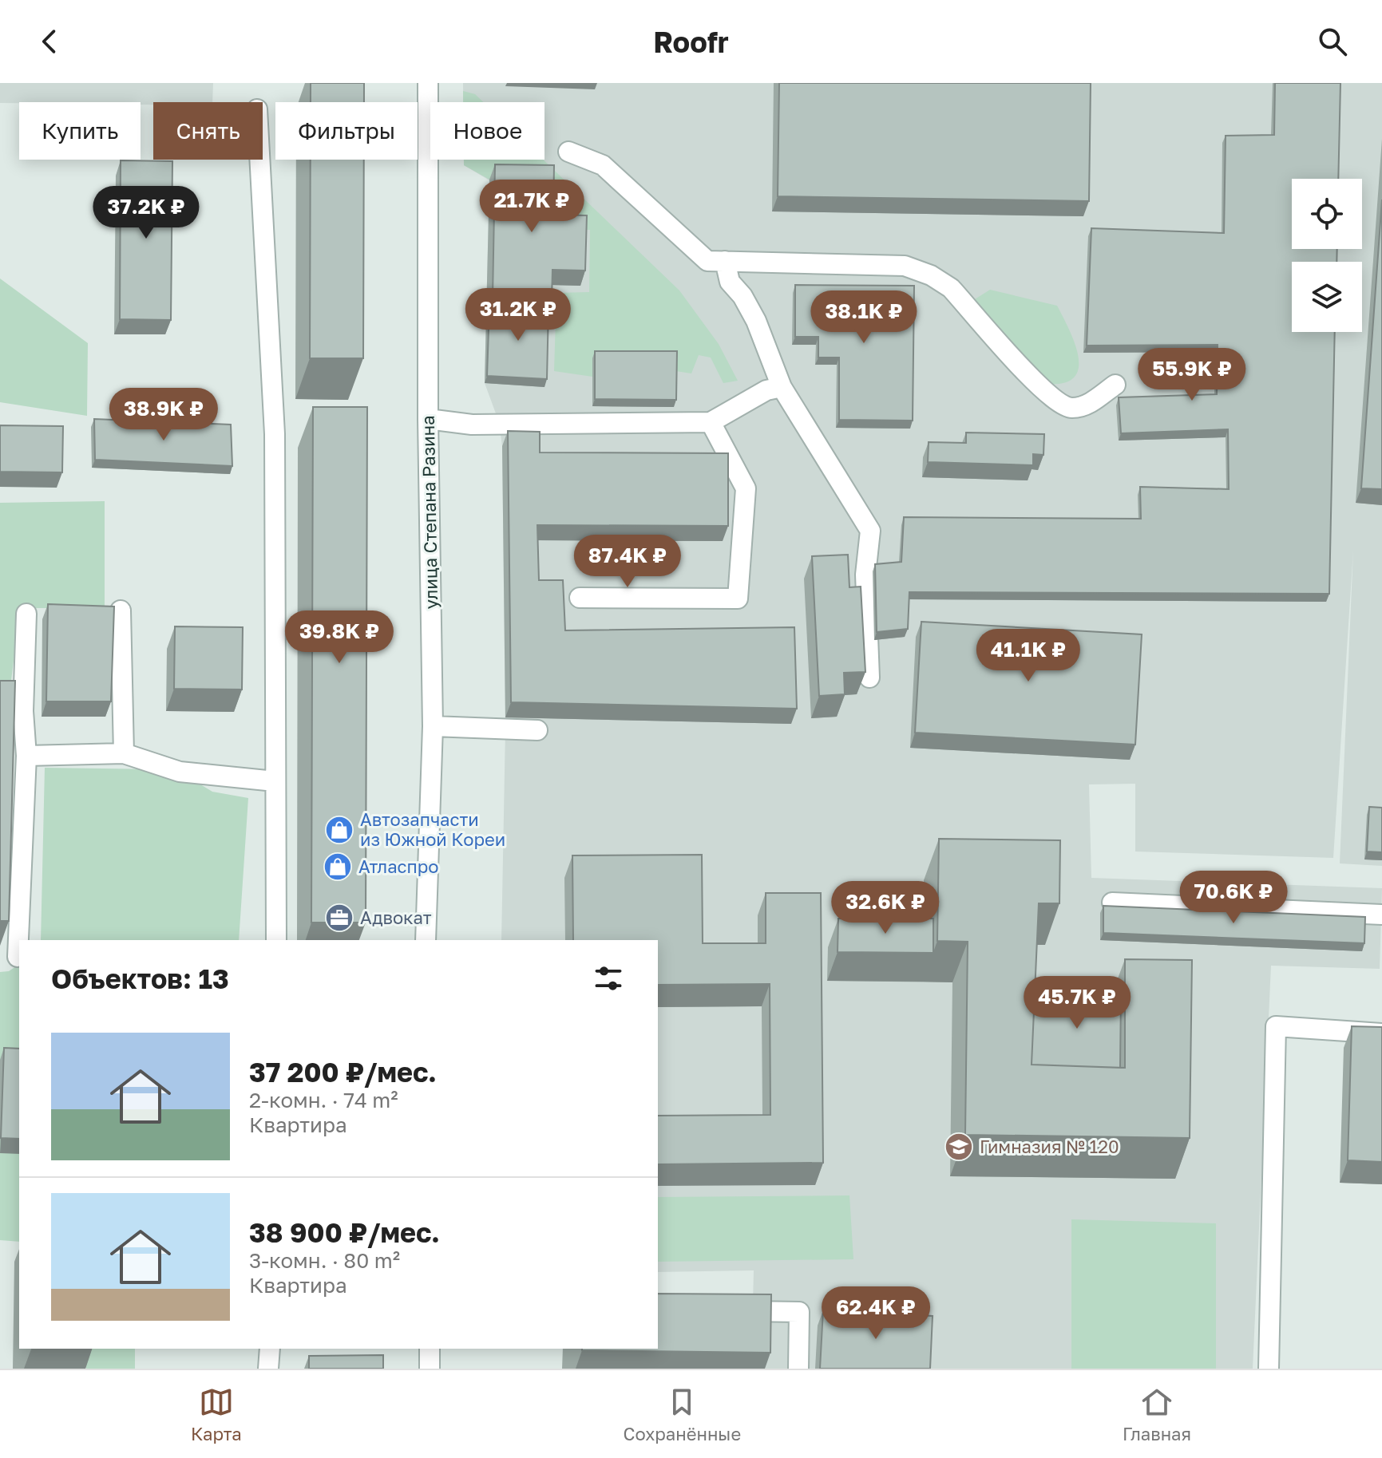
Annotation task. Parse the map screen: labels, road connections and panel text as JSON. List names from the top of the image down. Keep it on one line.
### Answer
{"streets":{"street":["улица Степана Разина"]},"places":{"shop":["Автозапчасти из Южной Кореи","Атласпро"],"office":["Адвокат"],"school or university":["Гимназия № 120"]},"page":{"header":"Roofr","chip":["Купить","Снять","Фильтры","Новое"],"price":["21.7K ₽","37.2K ₽","31.2K ₽","38.1K ₽","55.9K ₽","38.9K ₽","87.4K ₽","39.8K ₽","41.1K ₽","70.6K ₽","32.6K ₽","45.7K ₽","62.4K ₽"],"heading":"Объектов: 13","list":[{"name":"37 200 ₽/мес.","note":"2-комн. · 74 m² · Квартира"},{"name":"38 900 ₽/мес.","note":"3-комн. · 80 m² · Квартира"}],"tabs":["Карта","Сохранённые","Главная"]}}
